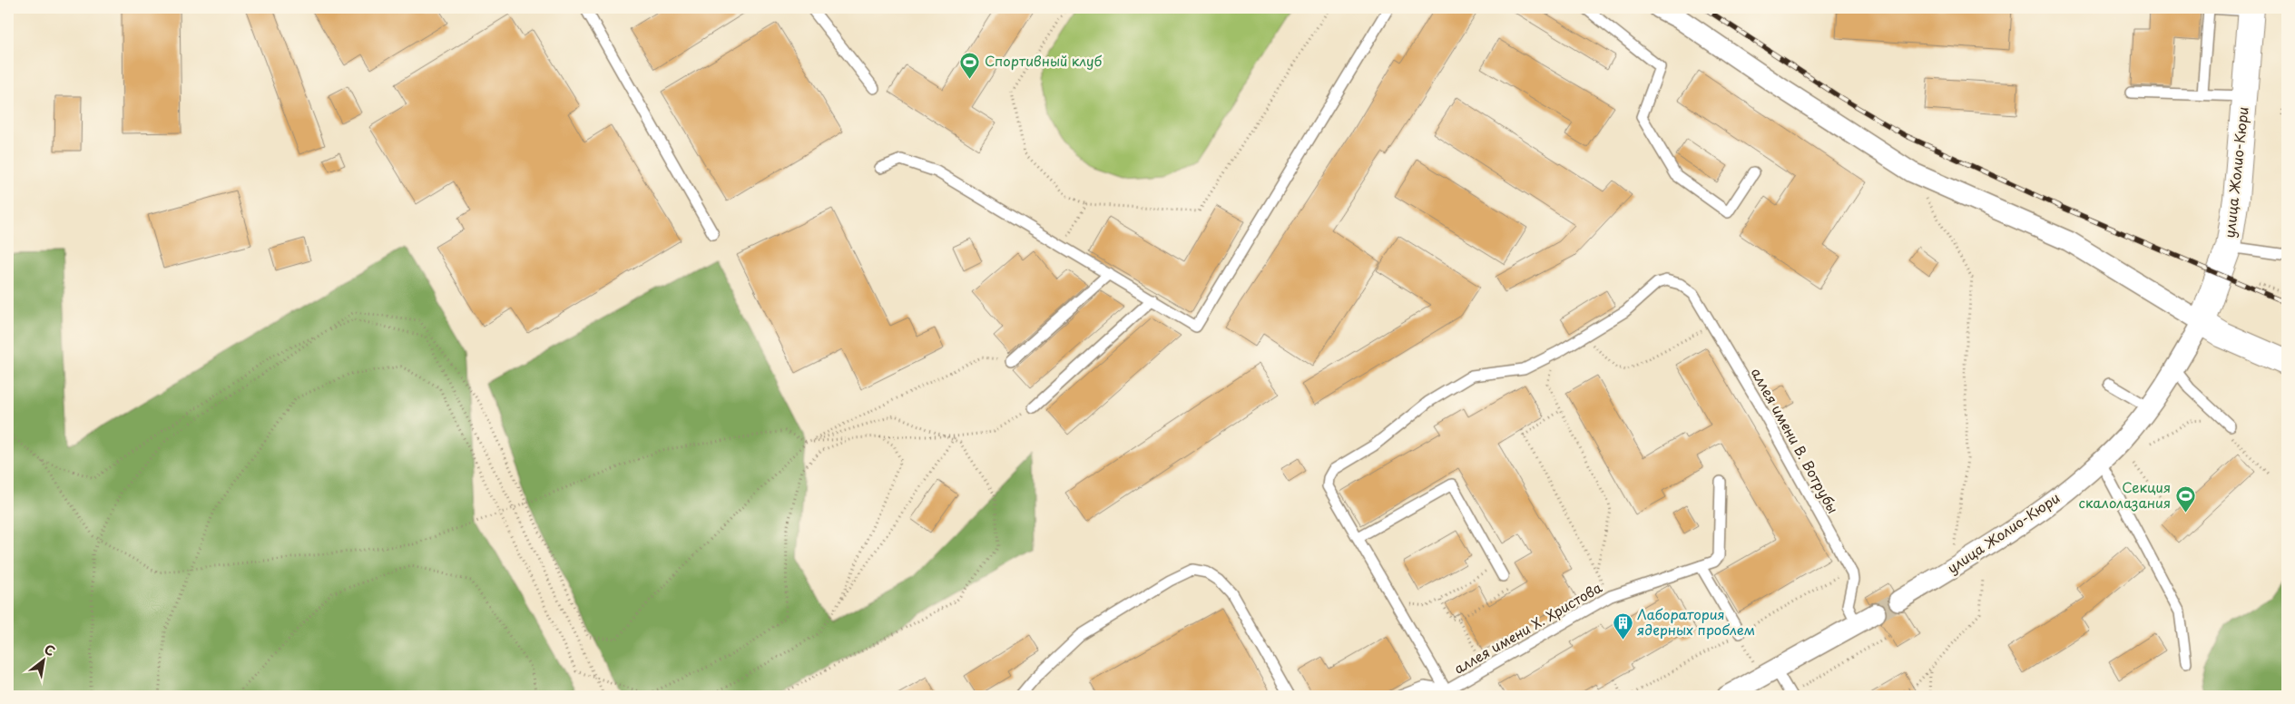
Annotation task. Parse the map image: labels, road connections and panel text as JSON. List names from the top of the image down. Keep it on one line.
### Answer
{"streets":{"main road":["улица Жолио-Кюри"],"lane":["аллея имени В. Вотрубы","аллея имени Х. Христова"]},"places":{"sports":["Спортивный клуб","Секция скалолазания"],"building":["Лаборатория ядерных проблем"]},"north":"top right"}
